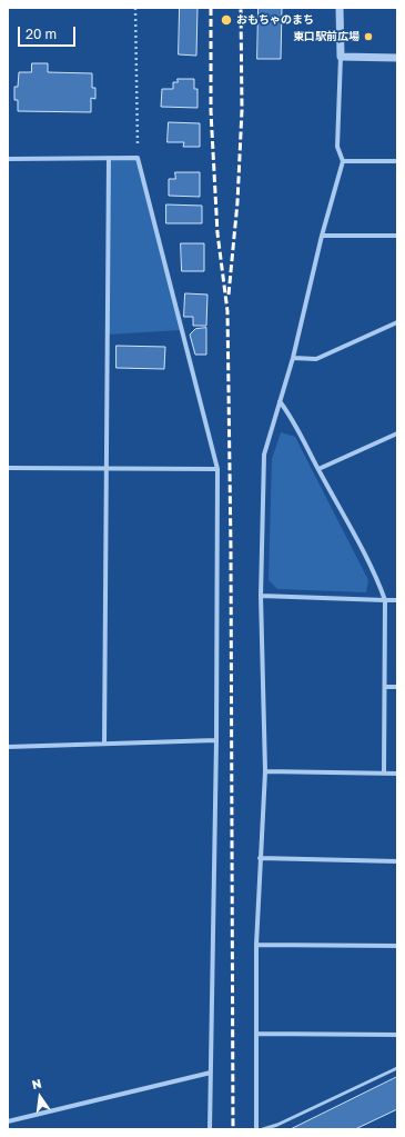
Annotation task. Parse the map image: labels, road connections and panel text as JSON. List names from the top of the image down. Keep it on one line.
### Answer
{"places":["おもちゃのまち","東口駅前広場"],"scale_bar":"20 m","north":"top"}
